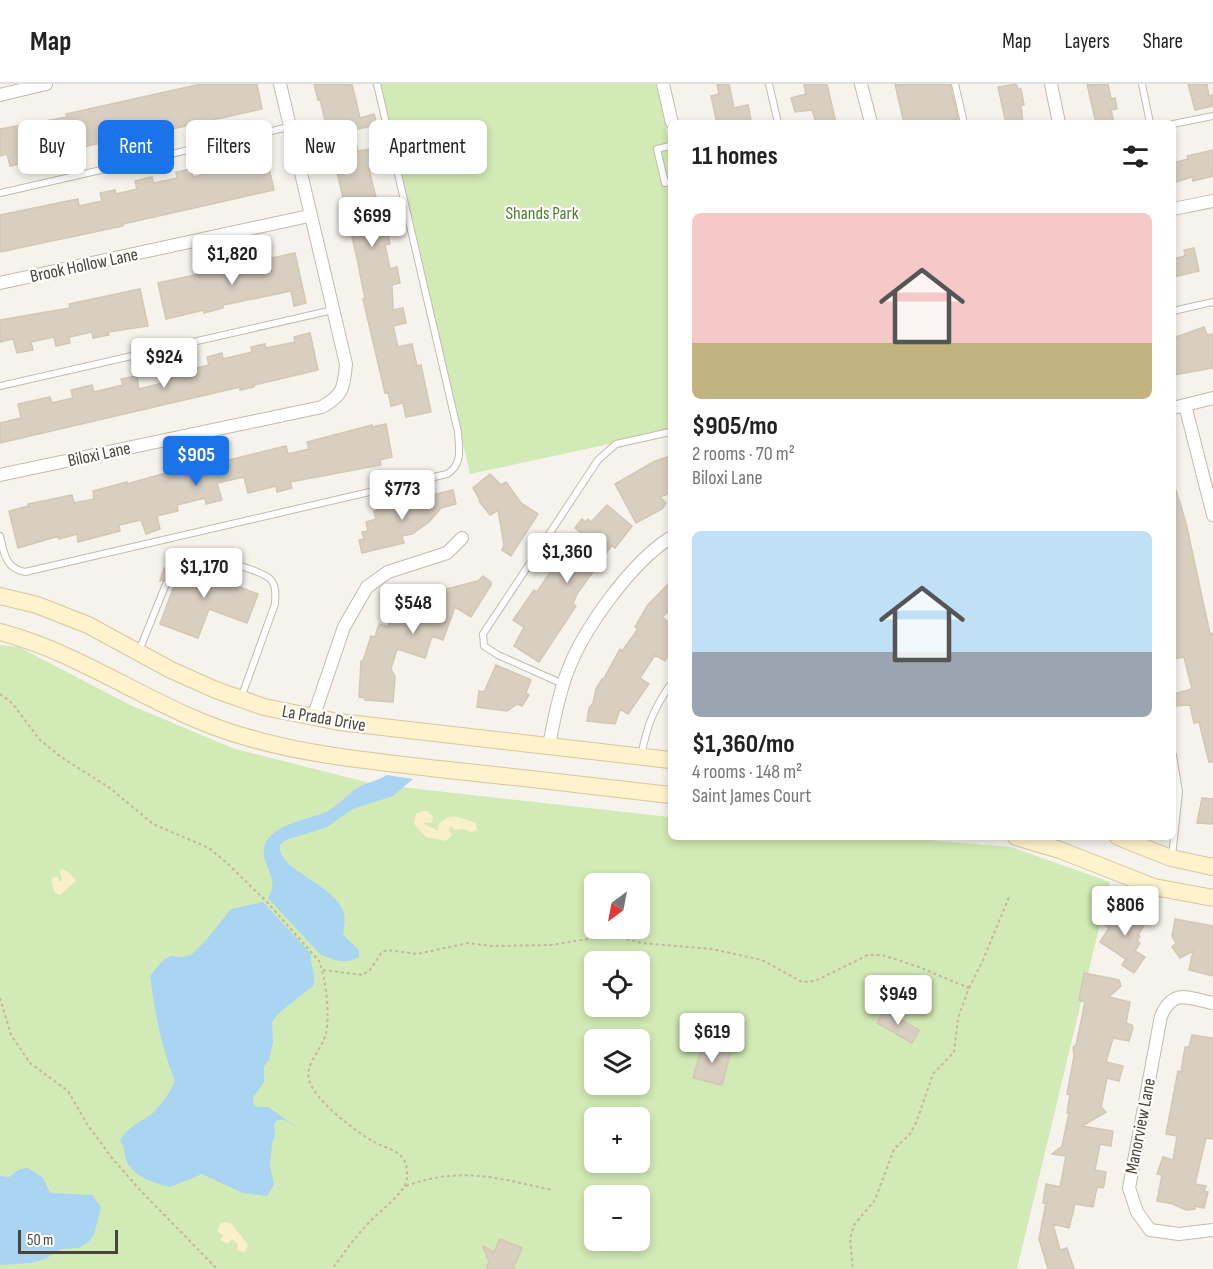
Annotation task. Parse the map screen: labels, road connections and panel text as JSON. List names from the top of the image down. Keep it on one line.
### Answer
{"streets":{"main road":["La Prada Drive"],"street":["Brook Hollow Lane","Biloxi Lane","Manorview Lane"]},"parks":["Shands Park"],"scale_bar":"50 m","north":"bottom left","page":{"header":"Map","nav":["Map","Layers","Share"],"chip":["Buy","Rent","Filters","New","Apartment"],"heading":"11 homes","list":[{"name":"$905/mo","note":"2 rooms · 70 m² · Biloxi Lane"},{"name":"$1,360/mo","note":"4 rooms · 148 m² · Saint James Court"}],"price":["$699","$1,820","$924","$905","$773","$1,360","$1,170","$548","$806","$949","$619"],"map_buttons":["+","−"],"scale":"50 m"}}
